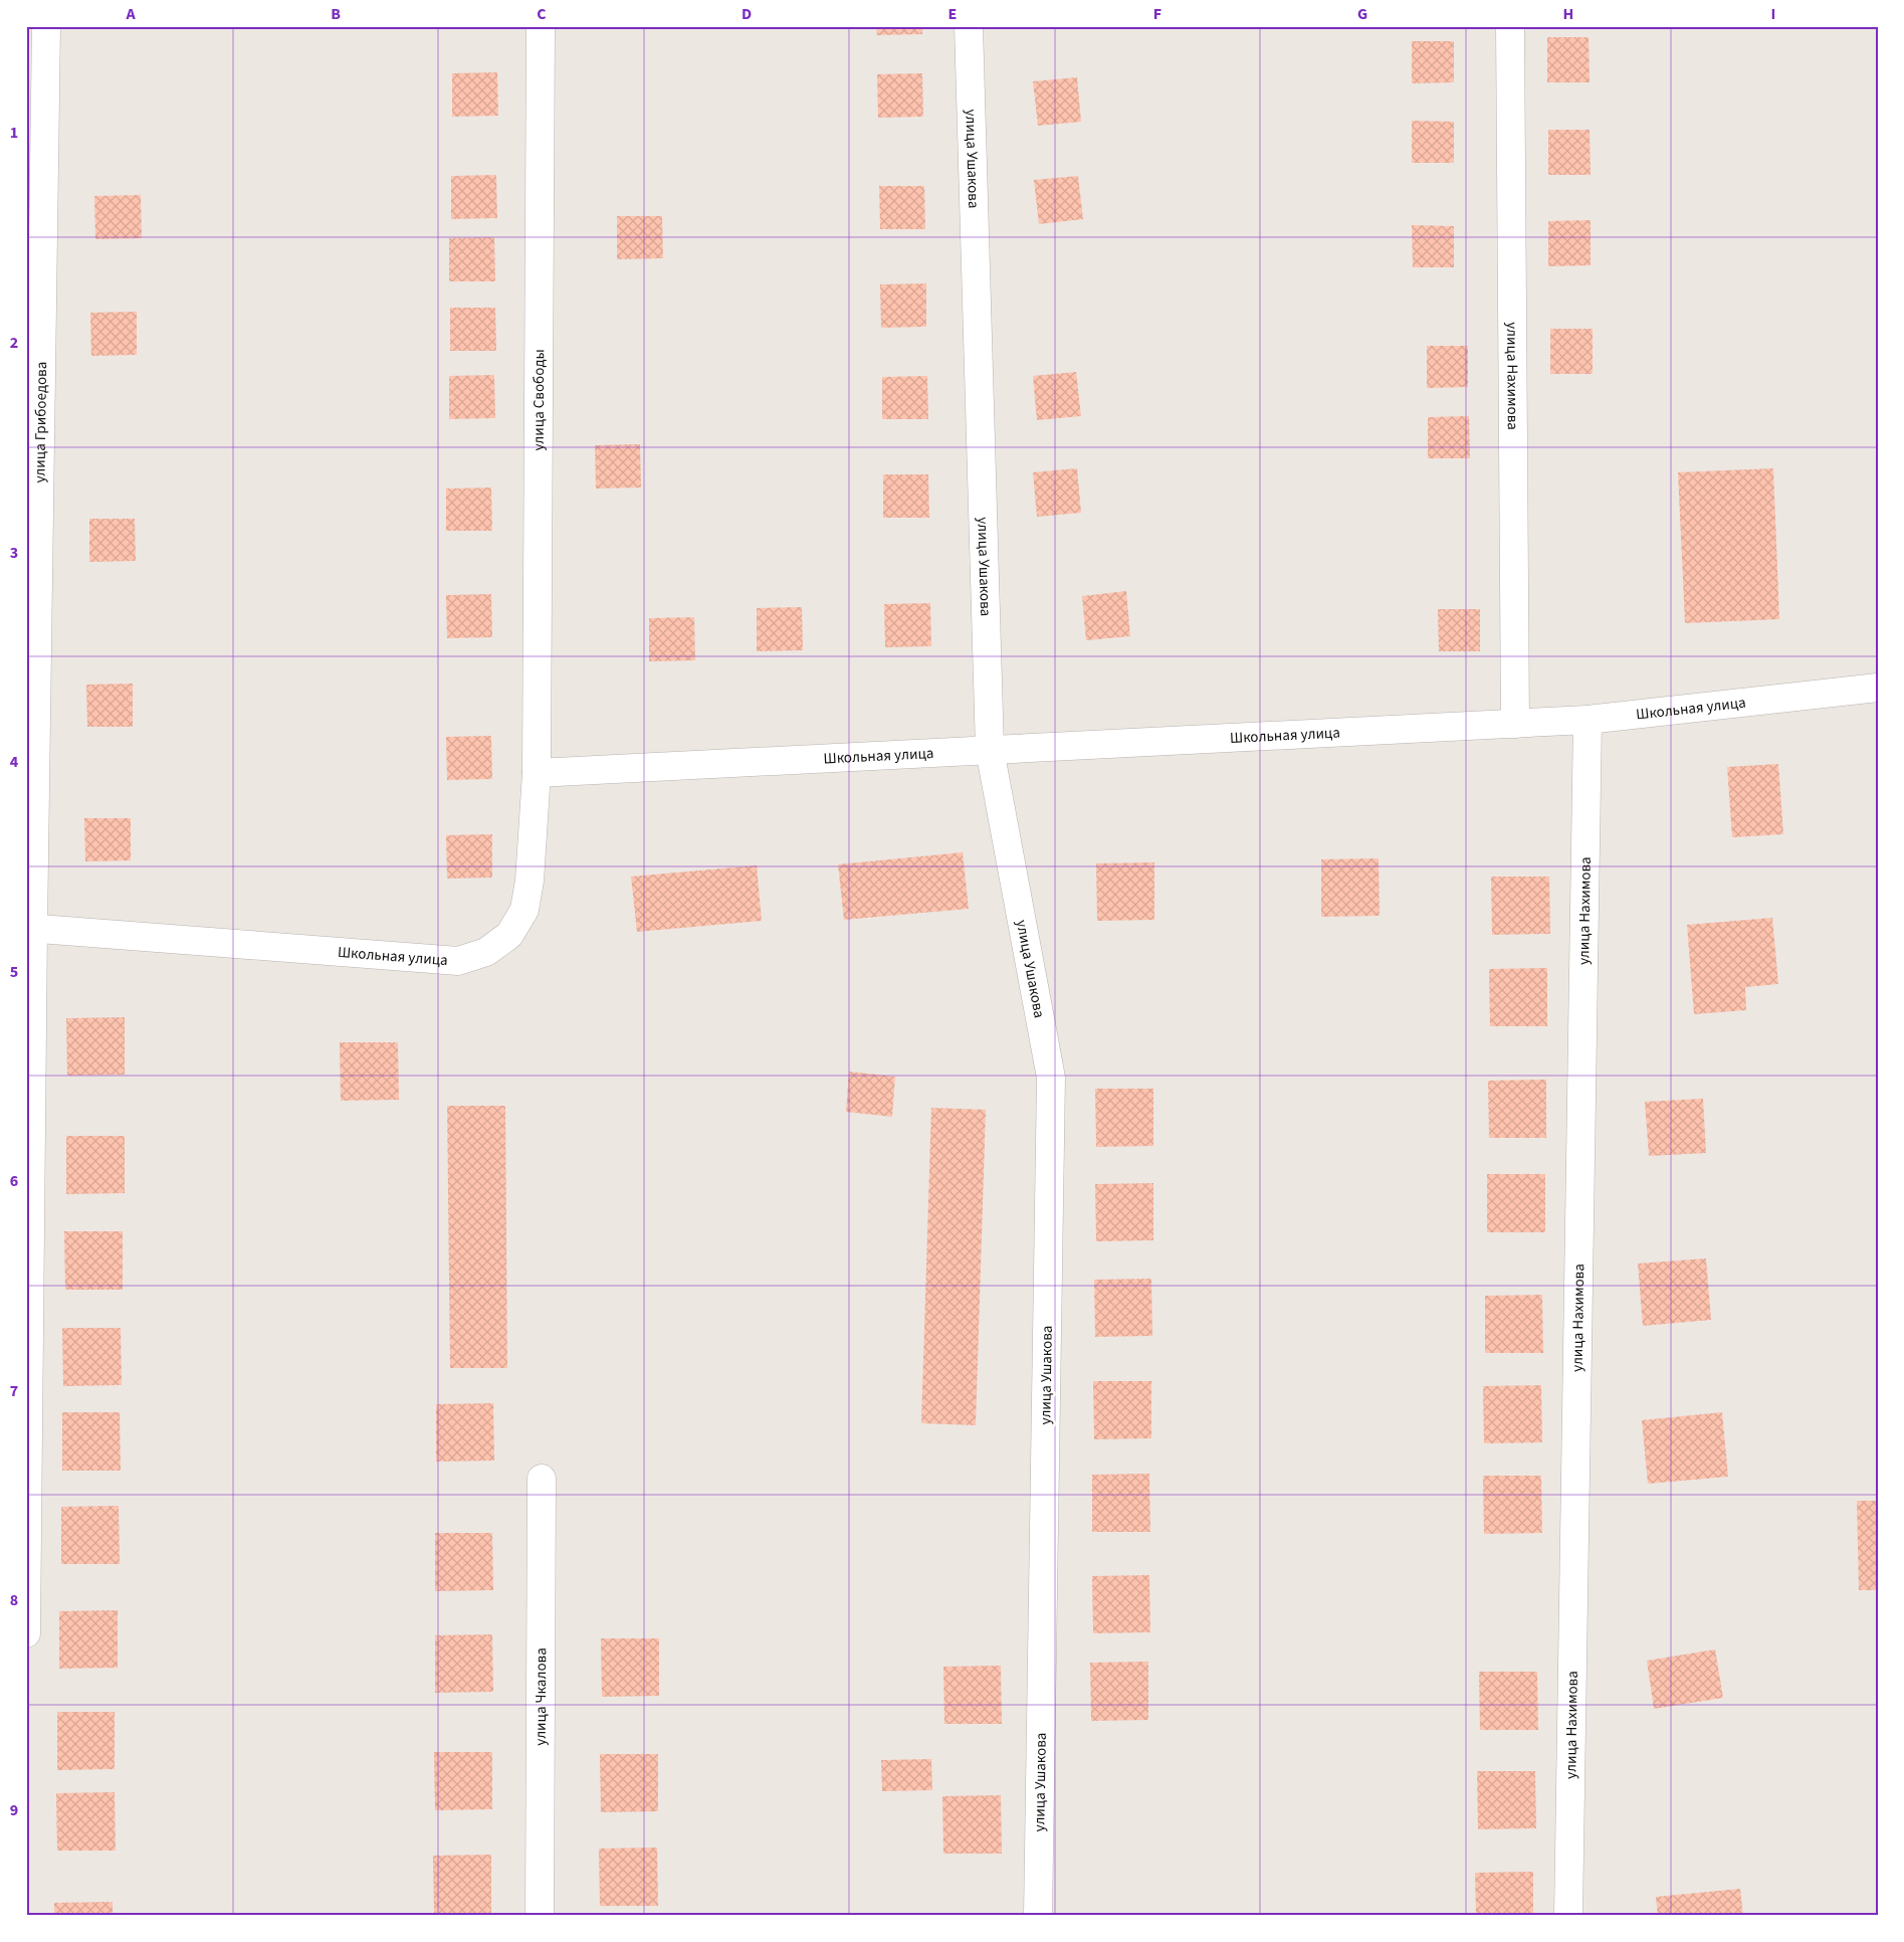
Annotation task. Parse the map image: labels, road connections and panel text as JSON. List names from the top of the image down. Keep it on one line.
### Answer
{"streets":{"street":["улица Ушакова","улица Нахимова","улица Свободы","улица Грибоедова","Школьная улица","улица Чкалова"]},"crossings":[["улица Ушакова","Школьная улица"],["улица Нахимова","Школьная улица"],["улица Свободы","Школьная улица"],["улица Грибоедова","Школьная улица"]],"grid":{"columns":["A","B","C","D","E","F","G","H","I"],"rows":["1","2","3","4","5","6","7","8","9"]}}
